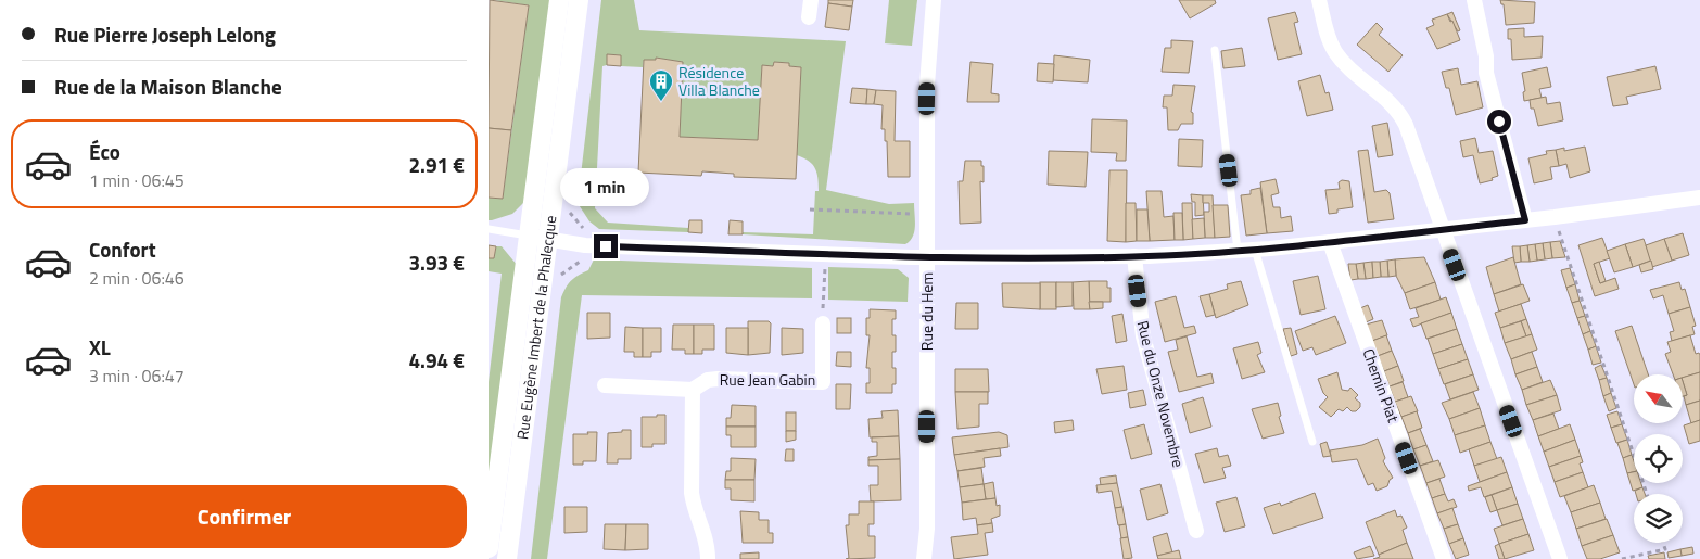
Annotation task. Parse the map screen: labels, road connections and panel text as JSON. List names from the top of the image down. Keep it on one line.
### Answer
{"streets":{"street":["Rue du Hem","Rue Eugène Imbert de la Phalecque","Rue Jean Gabin","Chemin Piat","Rue du Onze Novembre"]},"places":{"building":["Résidence Villa Blanche"]},"north":"top left","page":{"banner":["Rue Pierre Joseph Lelong","Rue de la Maison Blanche"],"list":[{"name":"Éco","note":"1 min · 06:45","value":"2.91 €"},{"name":"Confort","note":"2 min · 06:46","value":"3.93 €"},{"name":"XL","note":"3 min · 06:47","value":"4.94 €"}],"bubble":"1 min","buttons":"Confirmer"}}
